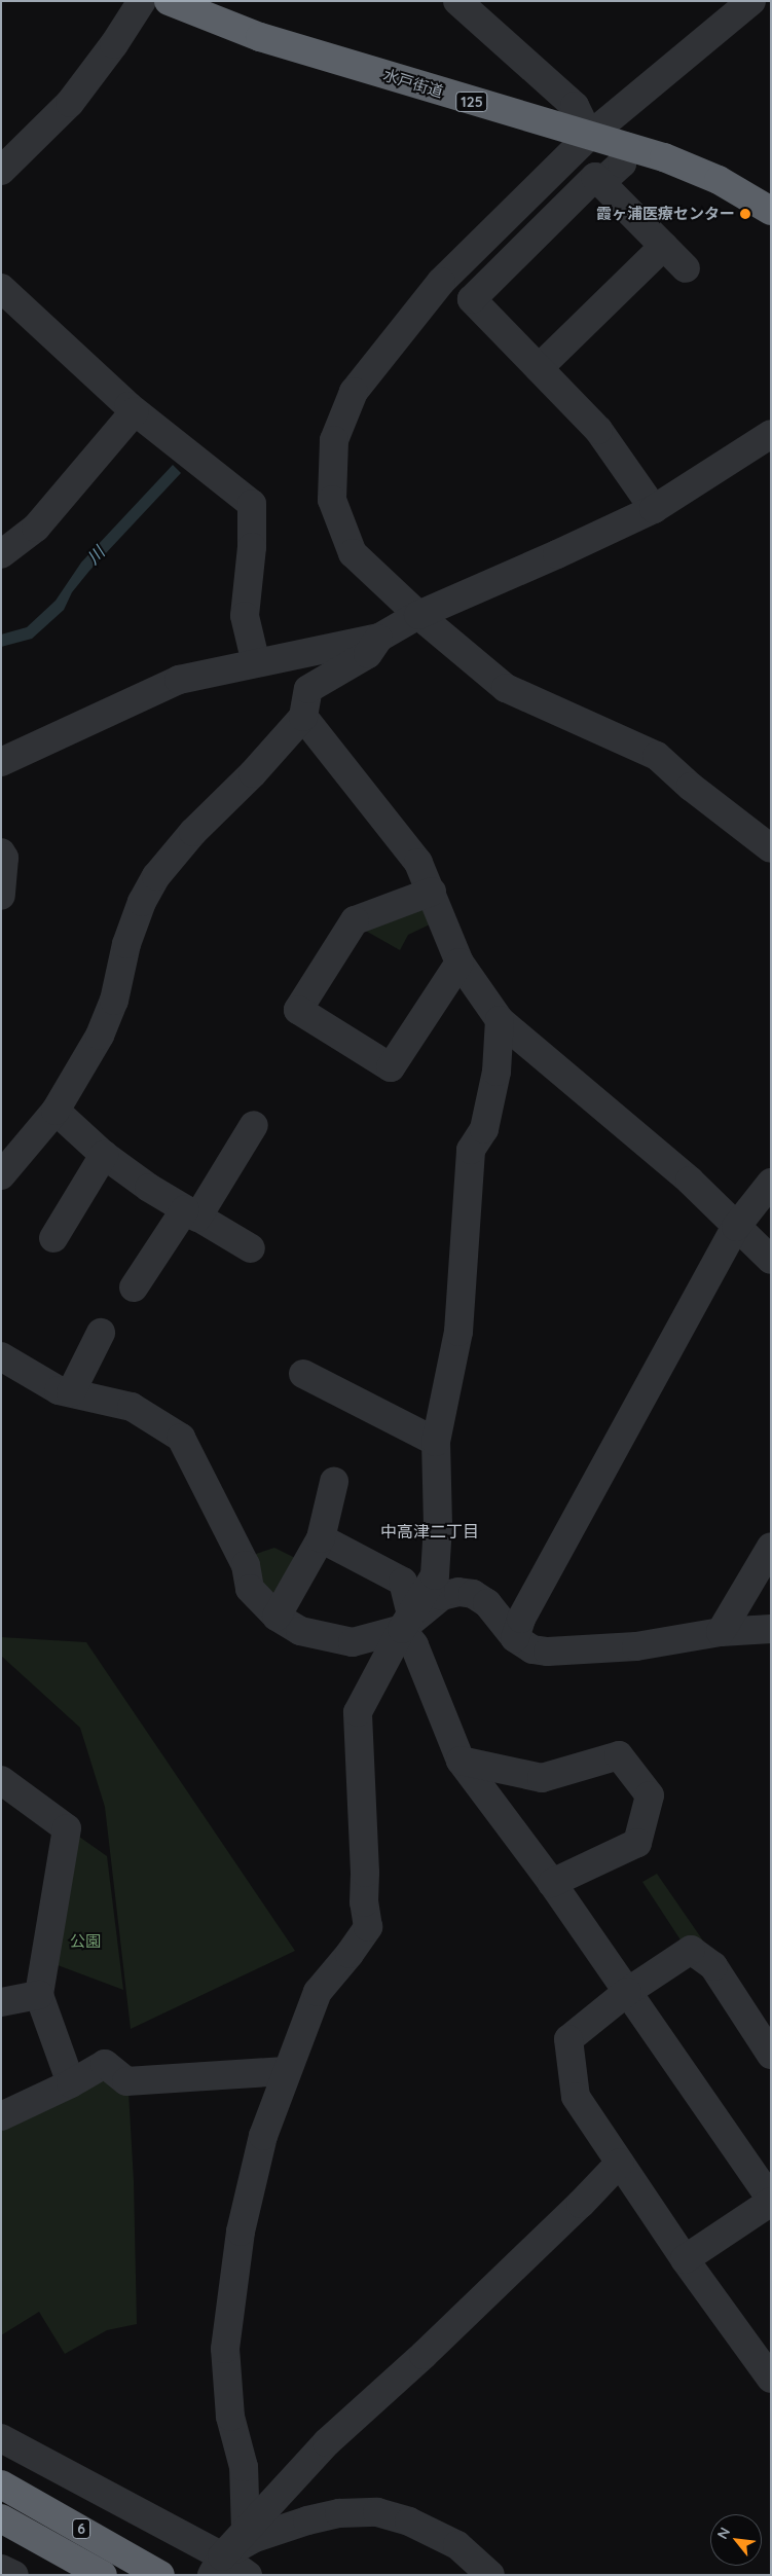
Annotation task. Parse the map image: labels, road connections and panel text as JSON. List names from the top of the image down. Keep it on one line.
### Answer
{"streets":{"highway":["水戸街道","125","6"]},"districts":["中高津二丁目"],"water":["川"],"parks":["公園"],"places":["霞ヶ浦医療センター"],"north":"top left"}
